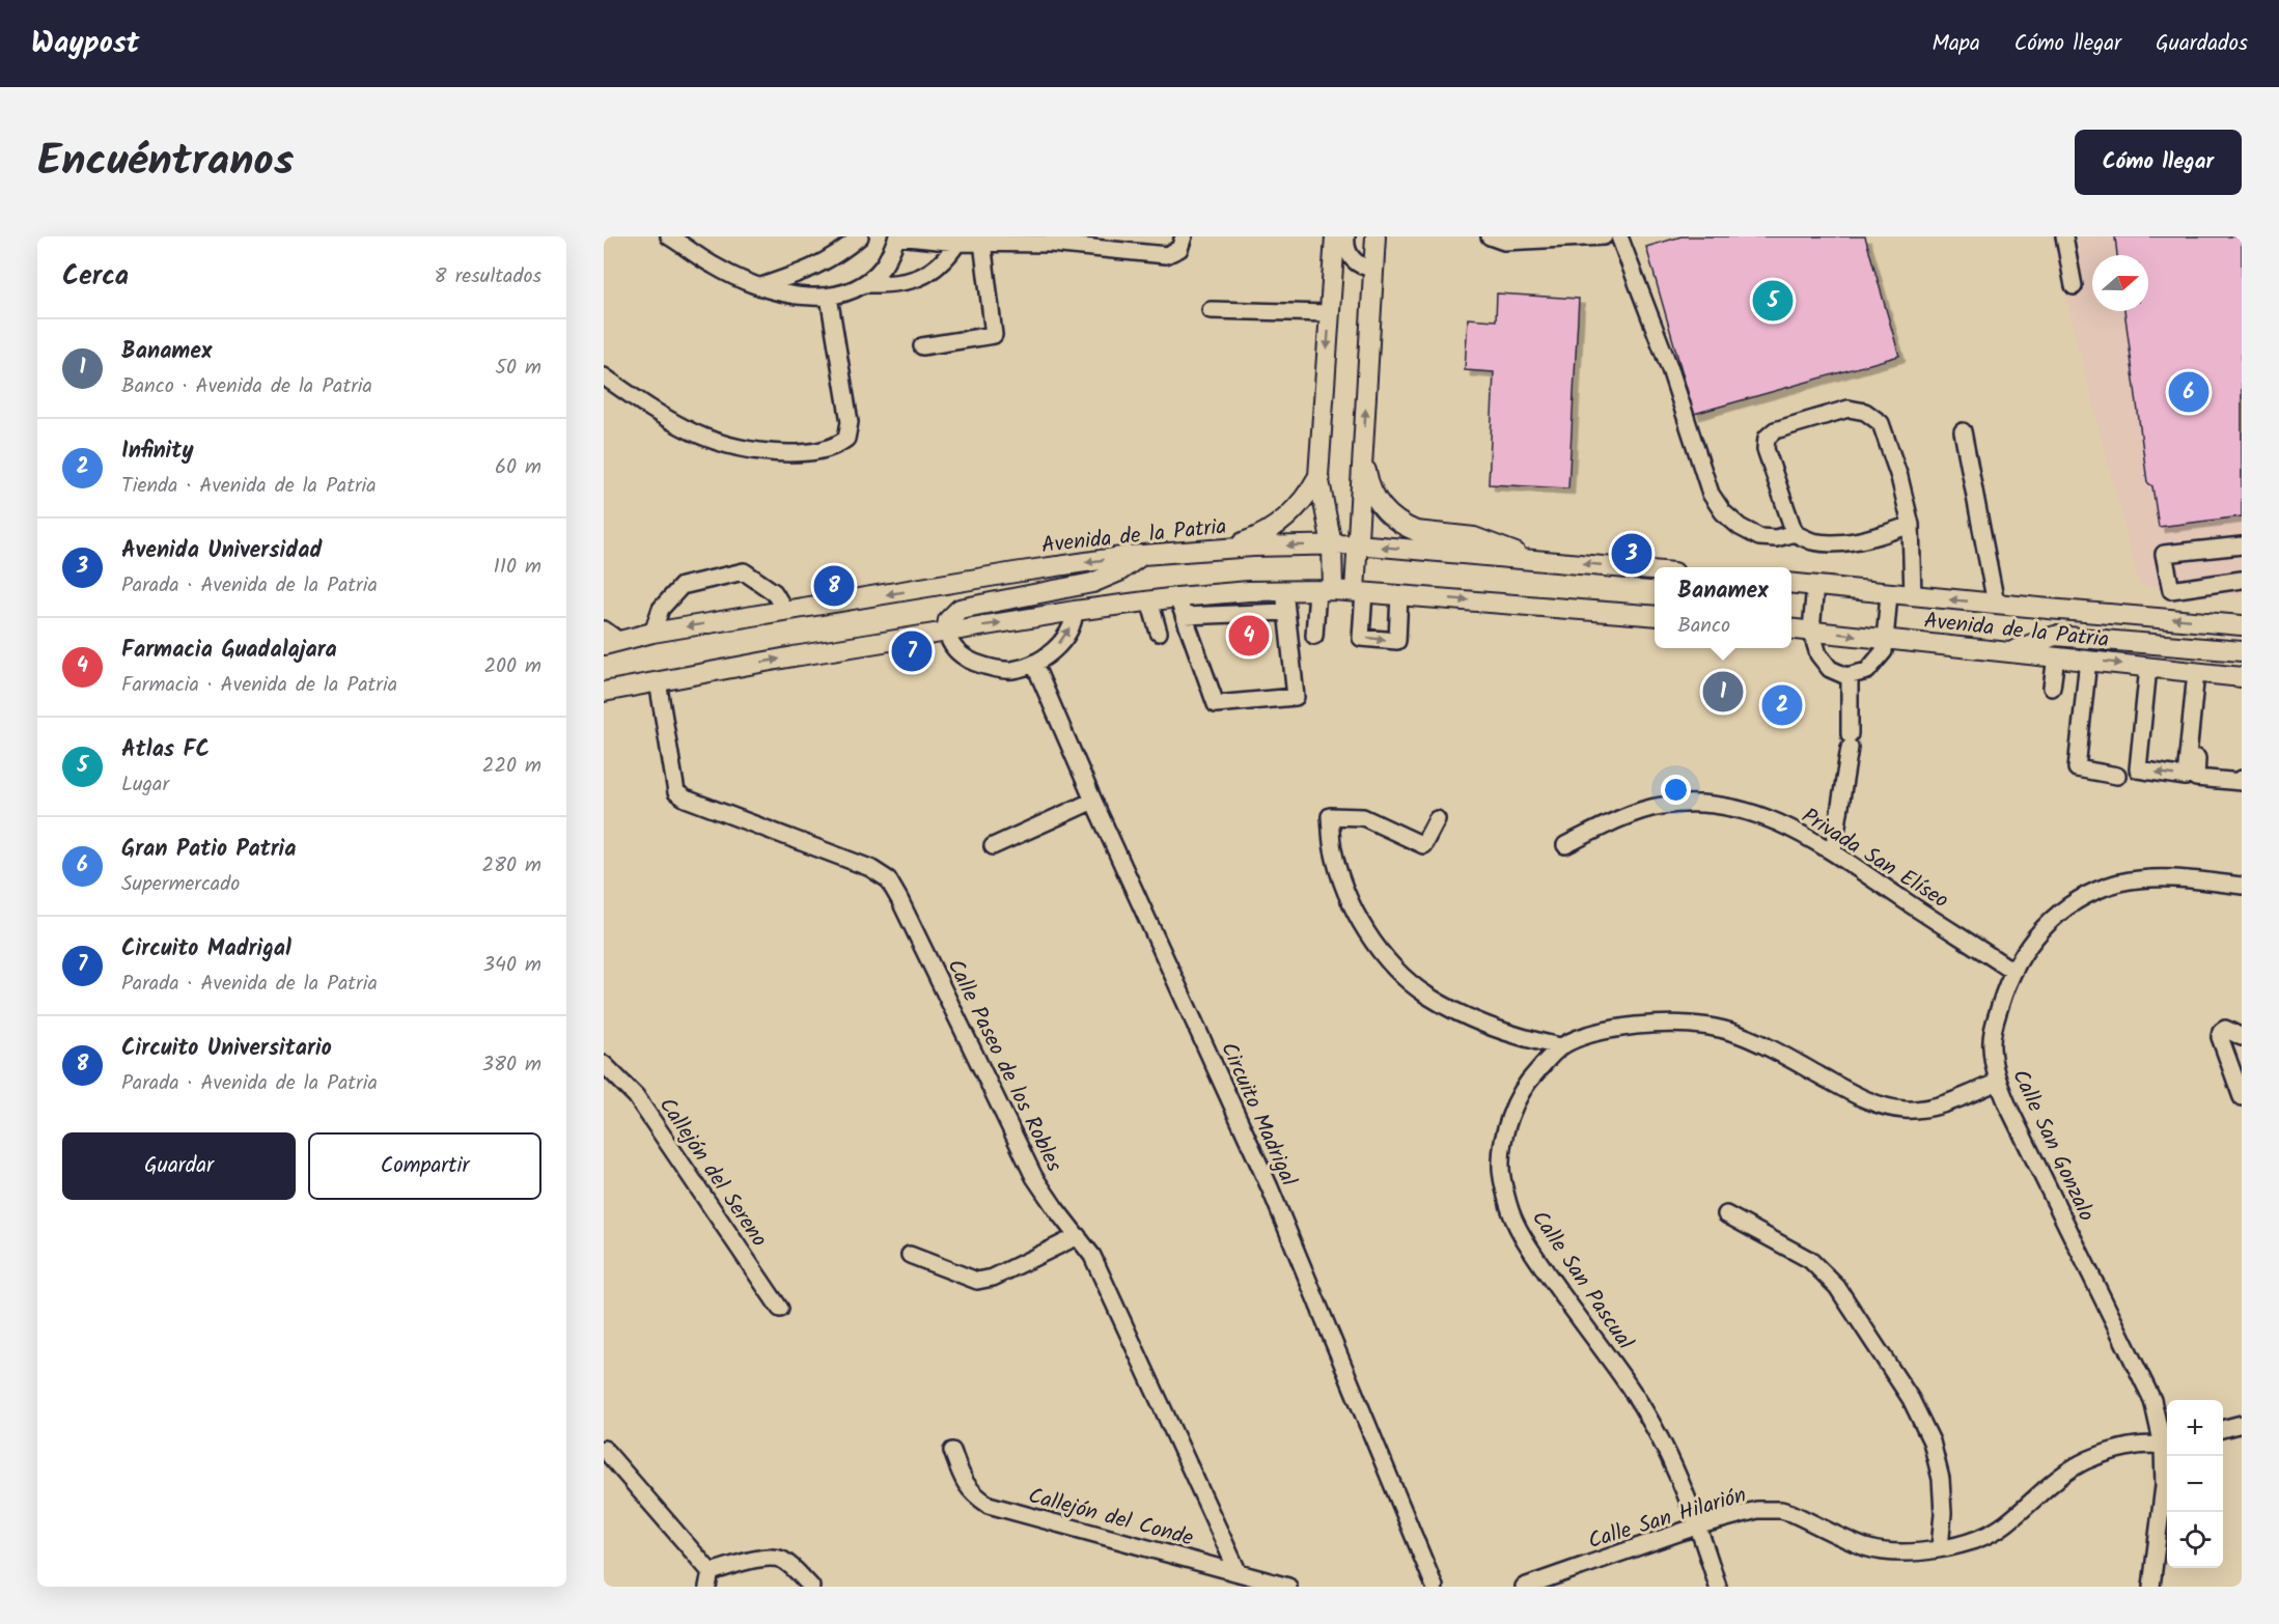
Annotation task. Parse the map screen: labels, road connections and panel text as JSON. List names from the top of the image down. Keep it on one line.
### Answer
{"streets":{"main road":["Avenida de la Patria"],"street":["Privada San Elíseo","Calle Paseo de los Robles","Circuito Madrigal","Calle San Gonzalo","Callejón del Sereno","Calle San Pascual","Callejón del Conde","Calle San Hilarión"]},"crossings":[["Privada San Elíseo","Calle San Gonzalo"],["Calle Paseo de los Robles","Callejón del Conde"],["Calle San Gonzalo","Calle San Pascual"],["Calle San Gonzalo","Calle San Hilarión"],["Calle San Pascual","Calle San Hilarión"]],"north":"right","page":{"header":"Waypost","nav":["Mapa","Cómo llegar","Guardados"],"title":"Encuéntranos","buttons":["Cómo llegar",["Guardar","Compartir"]],"heading":["Cerca","8 resultados"],"pins":["5","6","3","8","4","7","1","2"],"list":[{"mark":"1","name":"Banamex","note":"Banco · Avenida de la Patria","value":"50 m"},{"mark":"2","name":"Infinity","note":"Tienda · Avenida de la Patria","value":"60 m"},{"mark":"3","name":"Avenida Universidad","note":"Parada · Avenida de la Patria","value":"110 m"},{"mark":"4","name":"Farmacia Guadalajara","note":"Farmacia · Avenida de la Patria","value":"200 m"},{"mark":"5","name":"Atlas FC","note":"Lugar","value":"220 m"},{"mark":"6","name":"Gran Patio Patria","note":"Supermercado","value":"280 m"},{"mark":"7","name":"Circuito Madrigal","note":"Parada · Avenida de la Patria","value":"340 m"},{"mark":"8","name":"Circuito Universitario","note":"Parada · Avenida de la Patria","value":"380 m"}],"popup":["Banamex","Banco"],"map_buttons":["+","−"]}}
